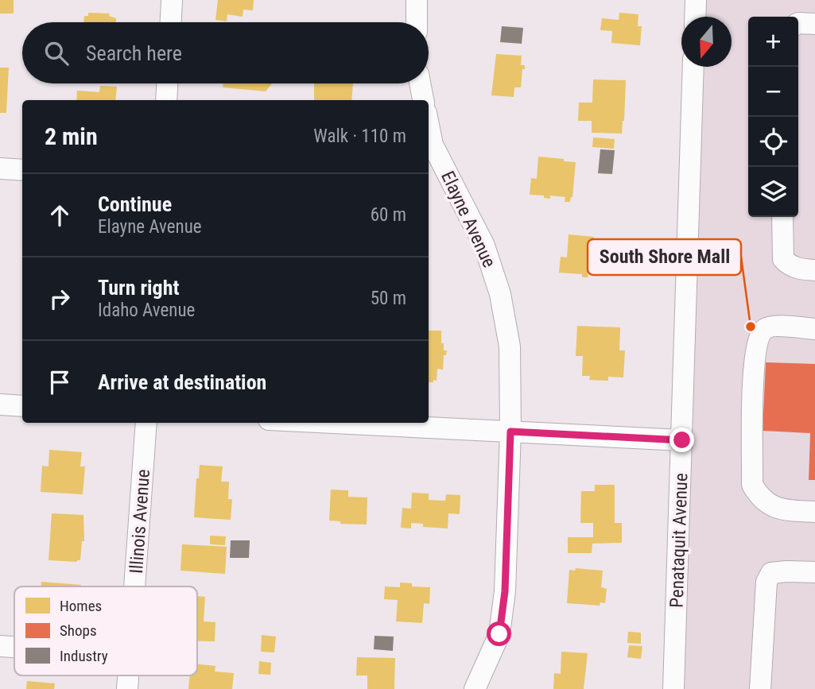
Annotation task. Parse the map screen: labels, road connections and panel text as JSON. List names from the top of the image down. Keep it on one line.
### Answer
{"streets":{"street":["Elayne Avenue","Illinois Avenue","Penataquit Avenue"]},"places":["South Shore Mall"],"legend":["Homes","Shops","Industry"],"north":"bottom","page":{"map_buttons":["+","−"],"search":"Search here","heading":["2 min","Walk · 110 m"],"list":[["Continue","Elayne Avenue","60 m"],["Turn right","Idaho Avenue","50 m"],"Arrive at destination"]}}
